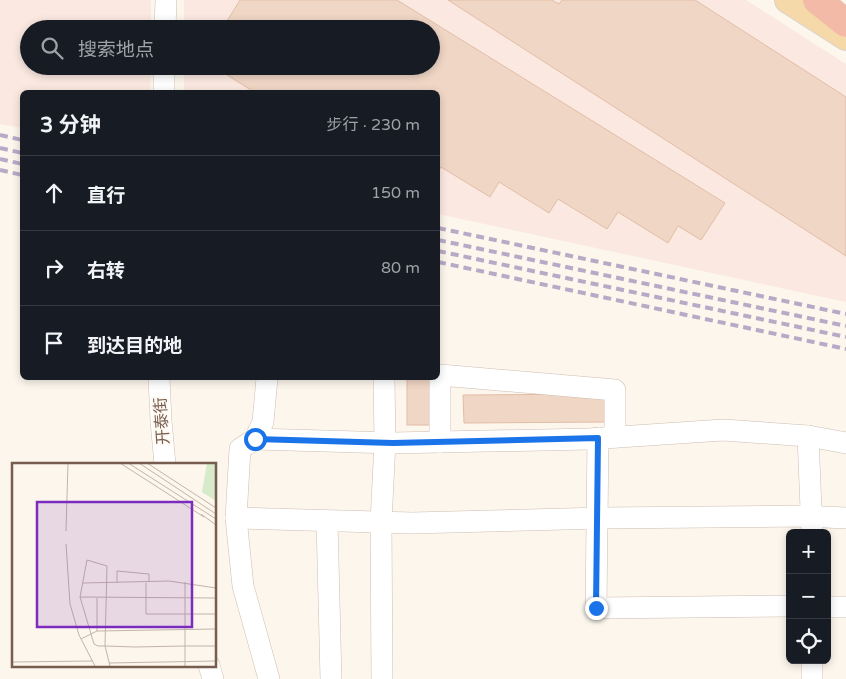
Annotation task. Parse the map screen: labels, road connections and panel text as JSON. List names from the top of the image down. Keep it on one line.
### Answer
{"streets":{"street":["开泰街"]},"page":{"search":"搜索地点","heading":["3 分钟","步行 · 230 m"],"list":[["直行","150 m"],["右转","80 m"],"到达目的地"],"map_buttons":["+","−"]}}
